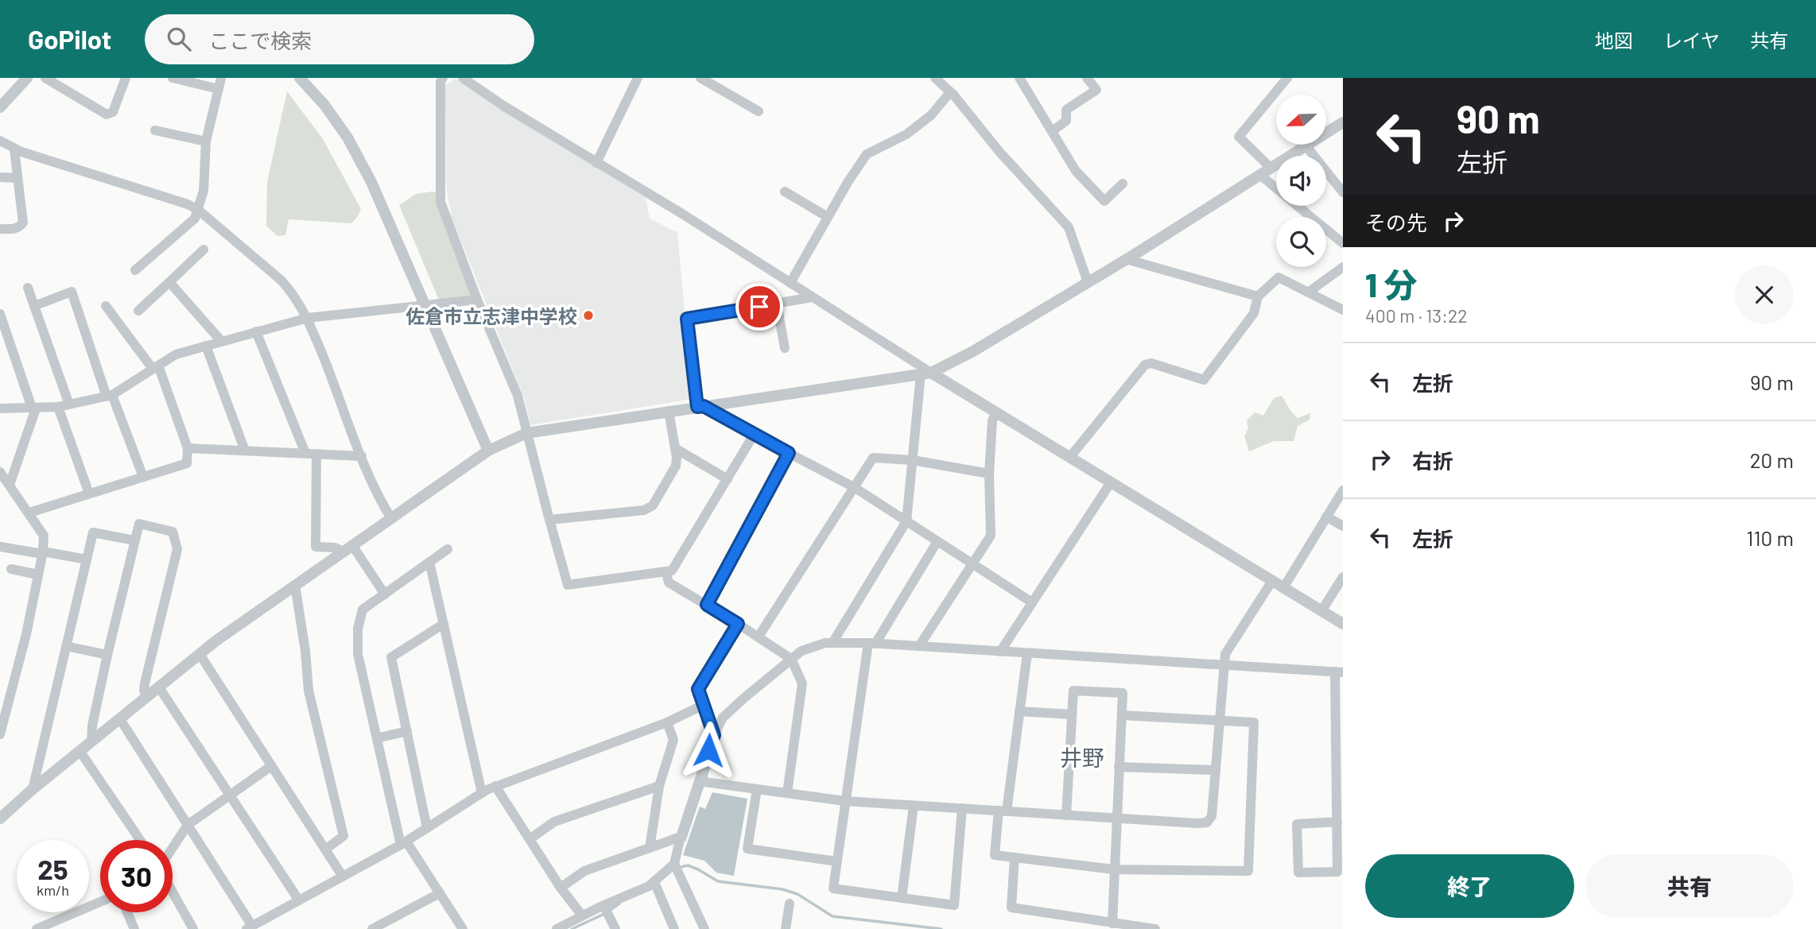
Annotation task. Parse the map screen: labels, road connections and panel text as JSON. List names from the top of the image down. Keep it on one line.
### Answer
{"districts":["井野"],"places":["佐倉市立志津中学校"],"north":"left","page":{"header":"GoPilot","search":"ここで検索","nav":["地図","レイヤ","共有"],"turn":["90 m","左折"],"then":"その先","heading":["1 分","400 m · 13:22"],"list":[{"name":"左折","value":"90 m"},{"name":"右折","value":"20 m"},{"name":"左折","value":"110 m"}],"speed":"25 km/h","limit":"30","buttons":["終了","共有"]}}
